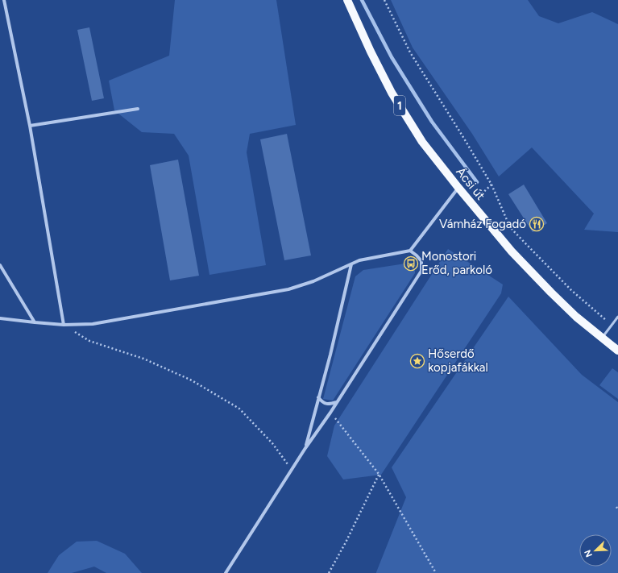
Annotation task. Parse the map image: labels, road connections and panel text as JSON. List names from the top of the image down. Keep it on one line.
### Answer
{"streets":{"main road":["1","Ácsi út"]},"places":{"restaurant":["Vámház Fogadó"],"bus stop":["Monostori Erőd, parkoló"],"place":["Hőserdő kopjafákkal"]},"north":"bottom left"}
